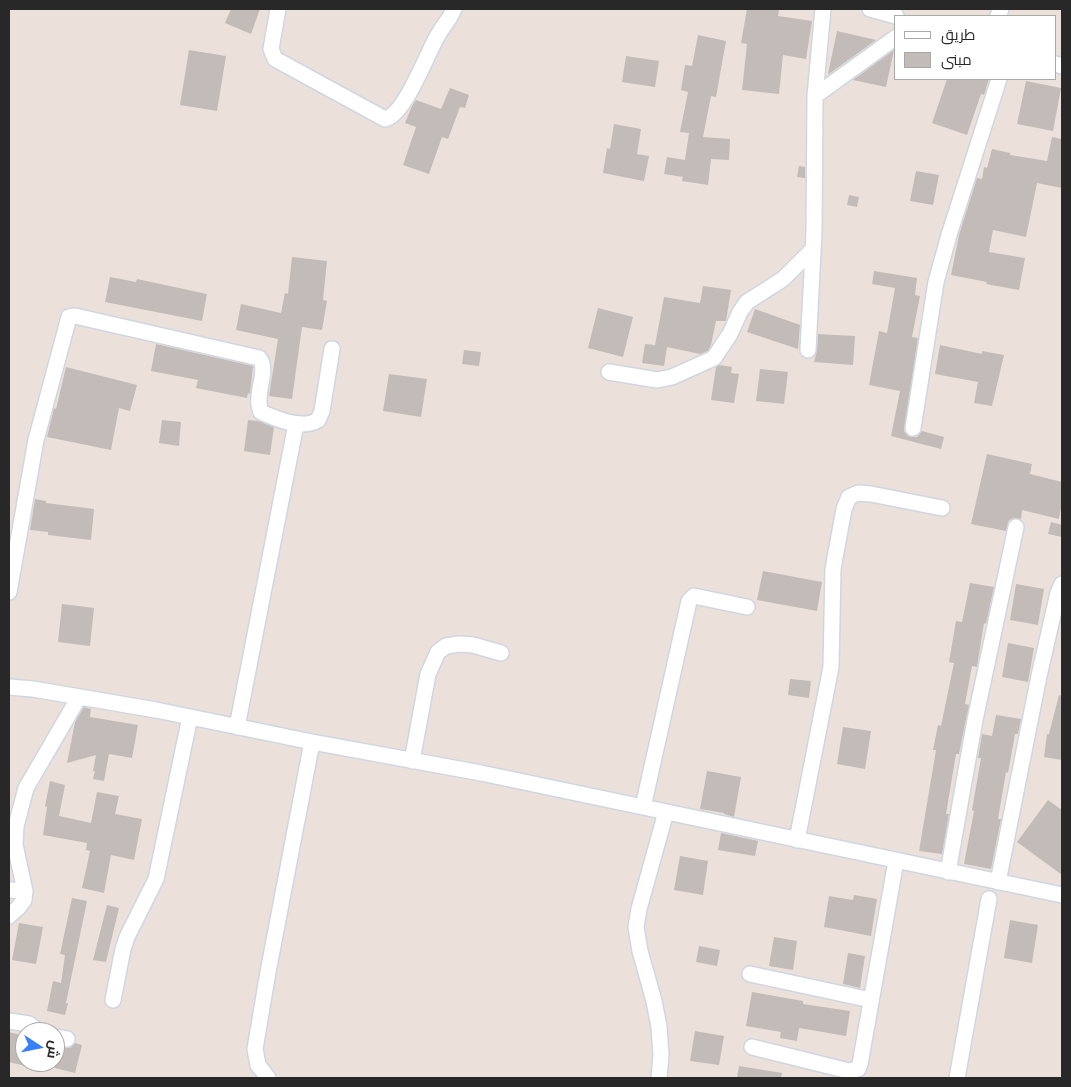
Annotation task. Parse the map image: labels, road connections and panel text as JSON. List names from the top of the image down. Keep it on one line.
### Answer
{"legend":["طريق","مبنى"],"north":"right"}
